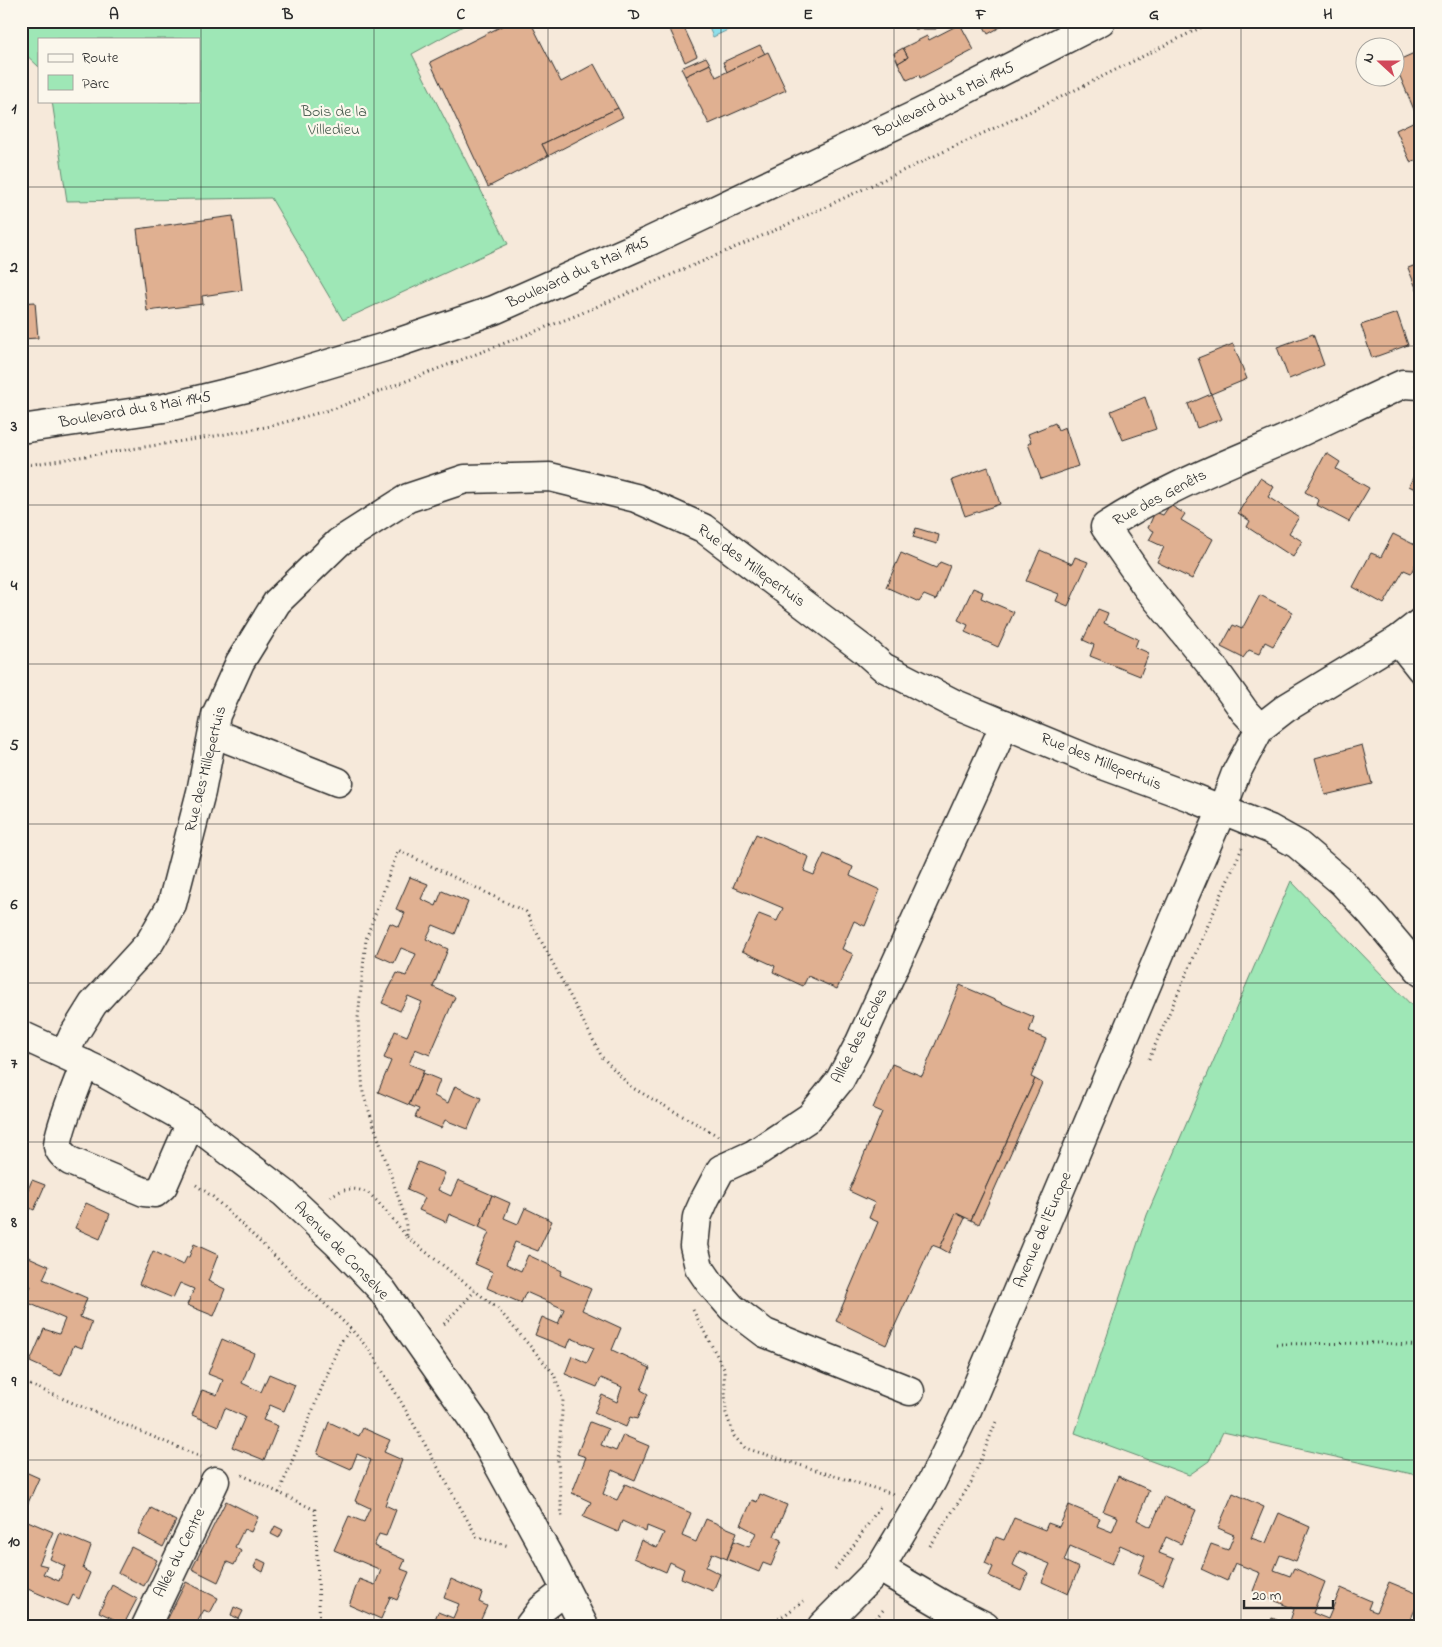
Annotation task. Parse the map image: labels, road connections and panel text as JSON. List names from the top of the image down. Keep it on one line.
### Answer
{"streets":{"street":["Boulevard du 8 Mai 1945","Rue des Genêts","Rue des Millepertuis","Allée des Écoles","Avenue de l'Europe","Avenue de Conselve","Allée du Centre"]},"crossings":[["Rue des Genêts","Avenue de l'Europe"],["Rue des Millepertuis","Allée des Écoles"],["Rue des Millepertuis","Avenue de l'Europe"],["Rue des Millepertuis","Avenue de Conselve"]],"parks":["Bois de la Villedieu"],"legend":["Route","Parc"],"scale_bar":"20 m","north":"left","grid":{"columns":["A","B","C","D","E","F","G","H"],"rows":["1","2","3","4","5","6","7","8","9","10"]}}
